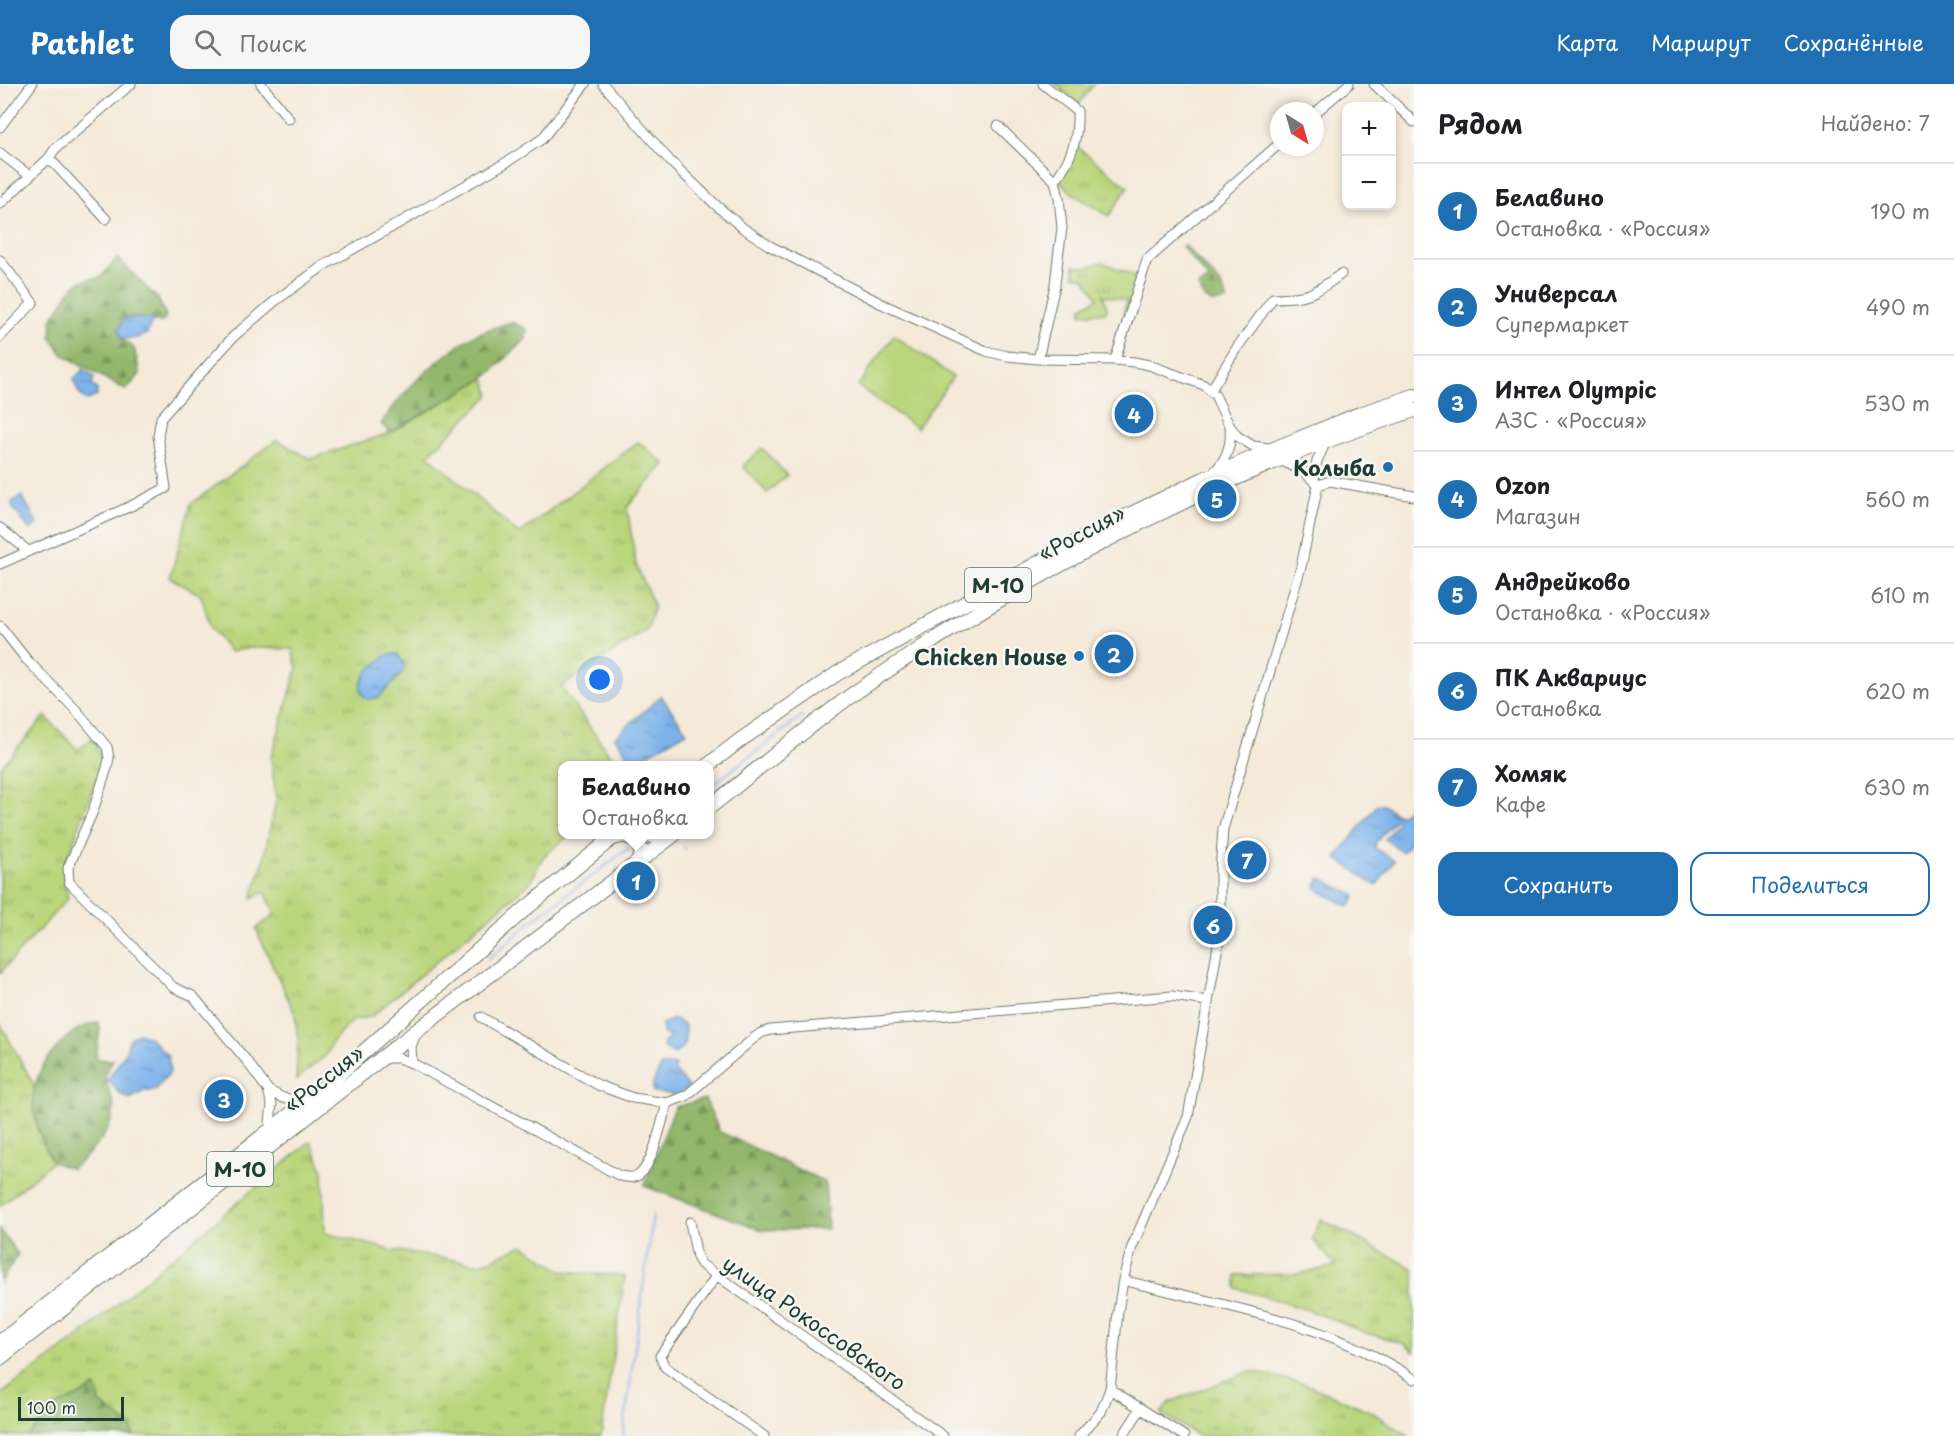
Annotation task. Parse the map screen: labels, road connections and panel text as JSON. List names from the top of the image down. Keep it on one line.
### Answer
{"streets":{"highway":["«Россия»","М-10"],"street":["улица Рокоссовского"]},"places":["Колыба","Chicken House"],"scale_bar":"100 m","north":"bottom right","page":{"header":"Pathlet","search":"Поиск","nav":["Карта","Маршрут","Сохранённые"],"heading":["Рядом","Найдено: 7"],"map_buttons":["+","−"],"list":[{"mark":"1","name":"Белавино","note":"Остановка · «Россия»","value":"190 m"},{"mark":"2","name":"Универсал","note":"Супермаркет","value":"490 m"},{"mark":"3","name":"Интел Olympic","note":"АЗС · «Россия»","value":"530 m"},{"mark":"4","name":"Ozon","note":"Магазин","value":"560 m"},{"mark":"5","name":"Андрейково","note":"Остановка · «Россия»","value":"610 m"},{"mark":"6","name":"ПК Аквариус","note":"Остановка","value":"620 m"},{"mark":"7","name":"Хомяк","note":"Кафе","value":"630 m"}],"pins":["4","5","2","7","1","6","3"],"popup":["Белавино","Остановка"],"buttons":["Сохранить","Поделиться"],"scale":"100 m"}}
